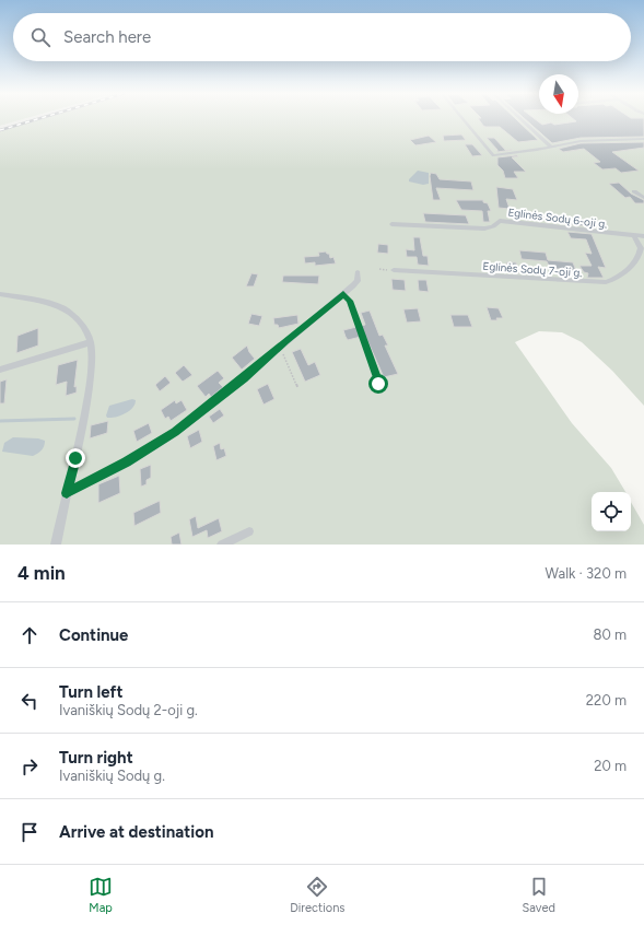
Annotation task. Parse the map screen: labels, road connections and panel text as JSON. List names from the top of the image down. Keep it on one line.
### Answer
{"streets":{"street":["Eglinės Sodų 6-oji g.","Eglinės Sodų 7-oji g."]},"crossings":[["Eglinės Sodų 6-oji g.","Eglinės Sodų 7-oji g."]],"north":"bottom","page":{"search":"Search here","heading":["4 min","Walk · 320 m"],"list":[["Continue","80 m"],["Turn left","Ivaniškių Sodų 2-oji g.","220 m"],["Turn right","Ivaniškių Sodų g.","20 m"],"Arrive at destination"],"nav":["Map","Directions","Saved"]}}
